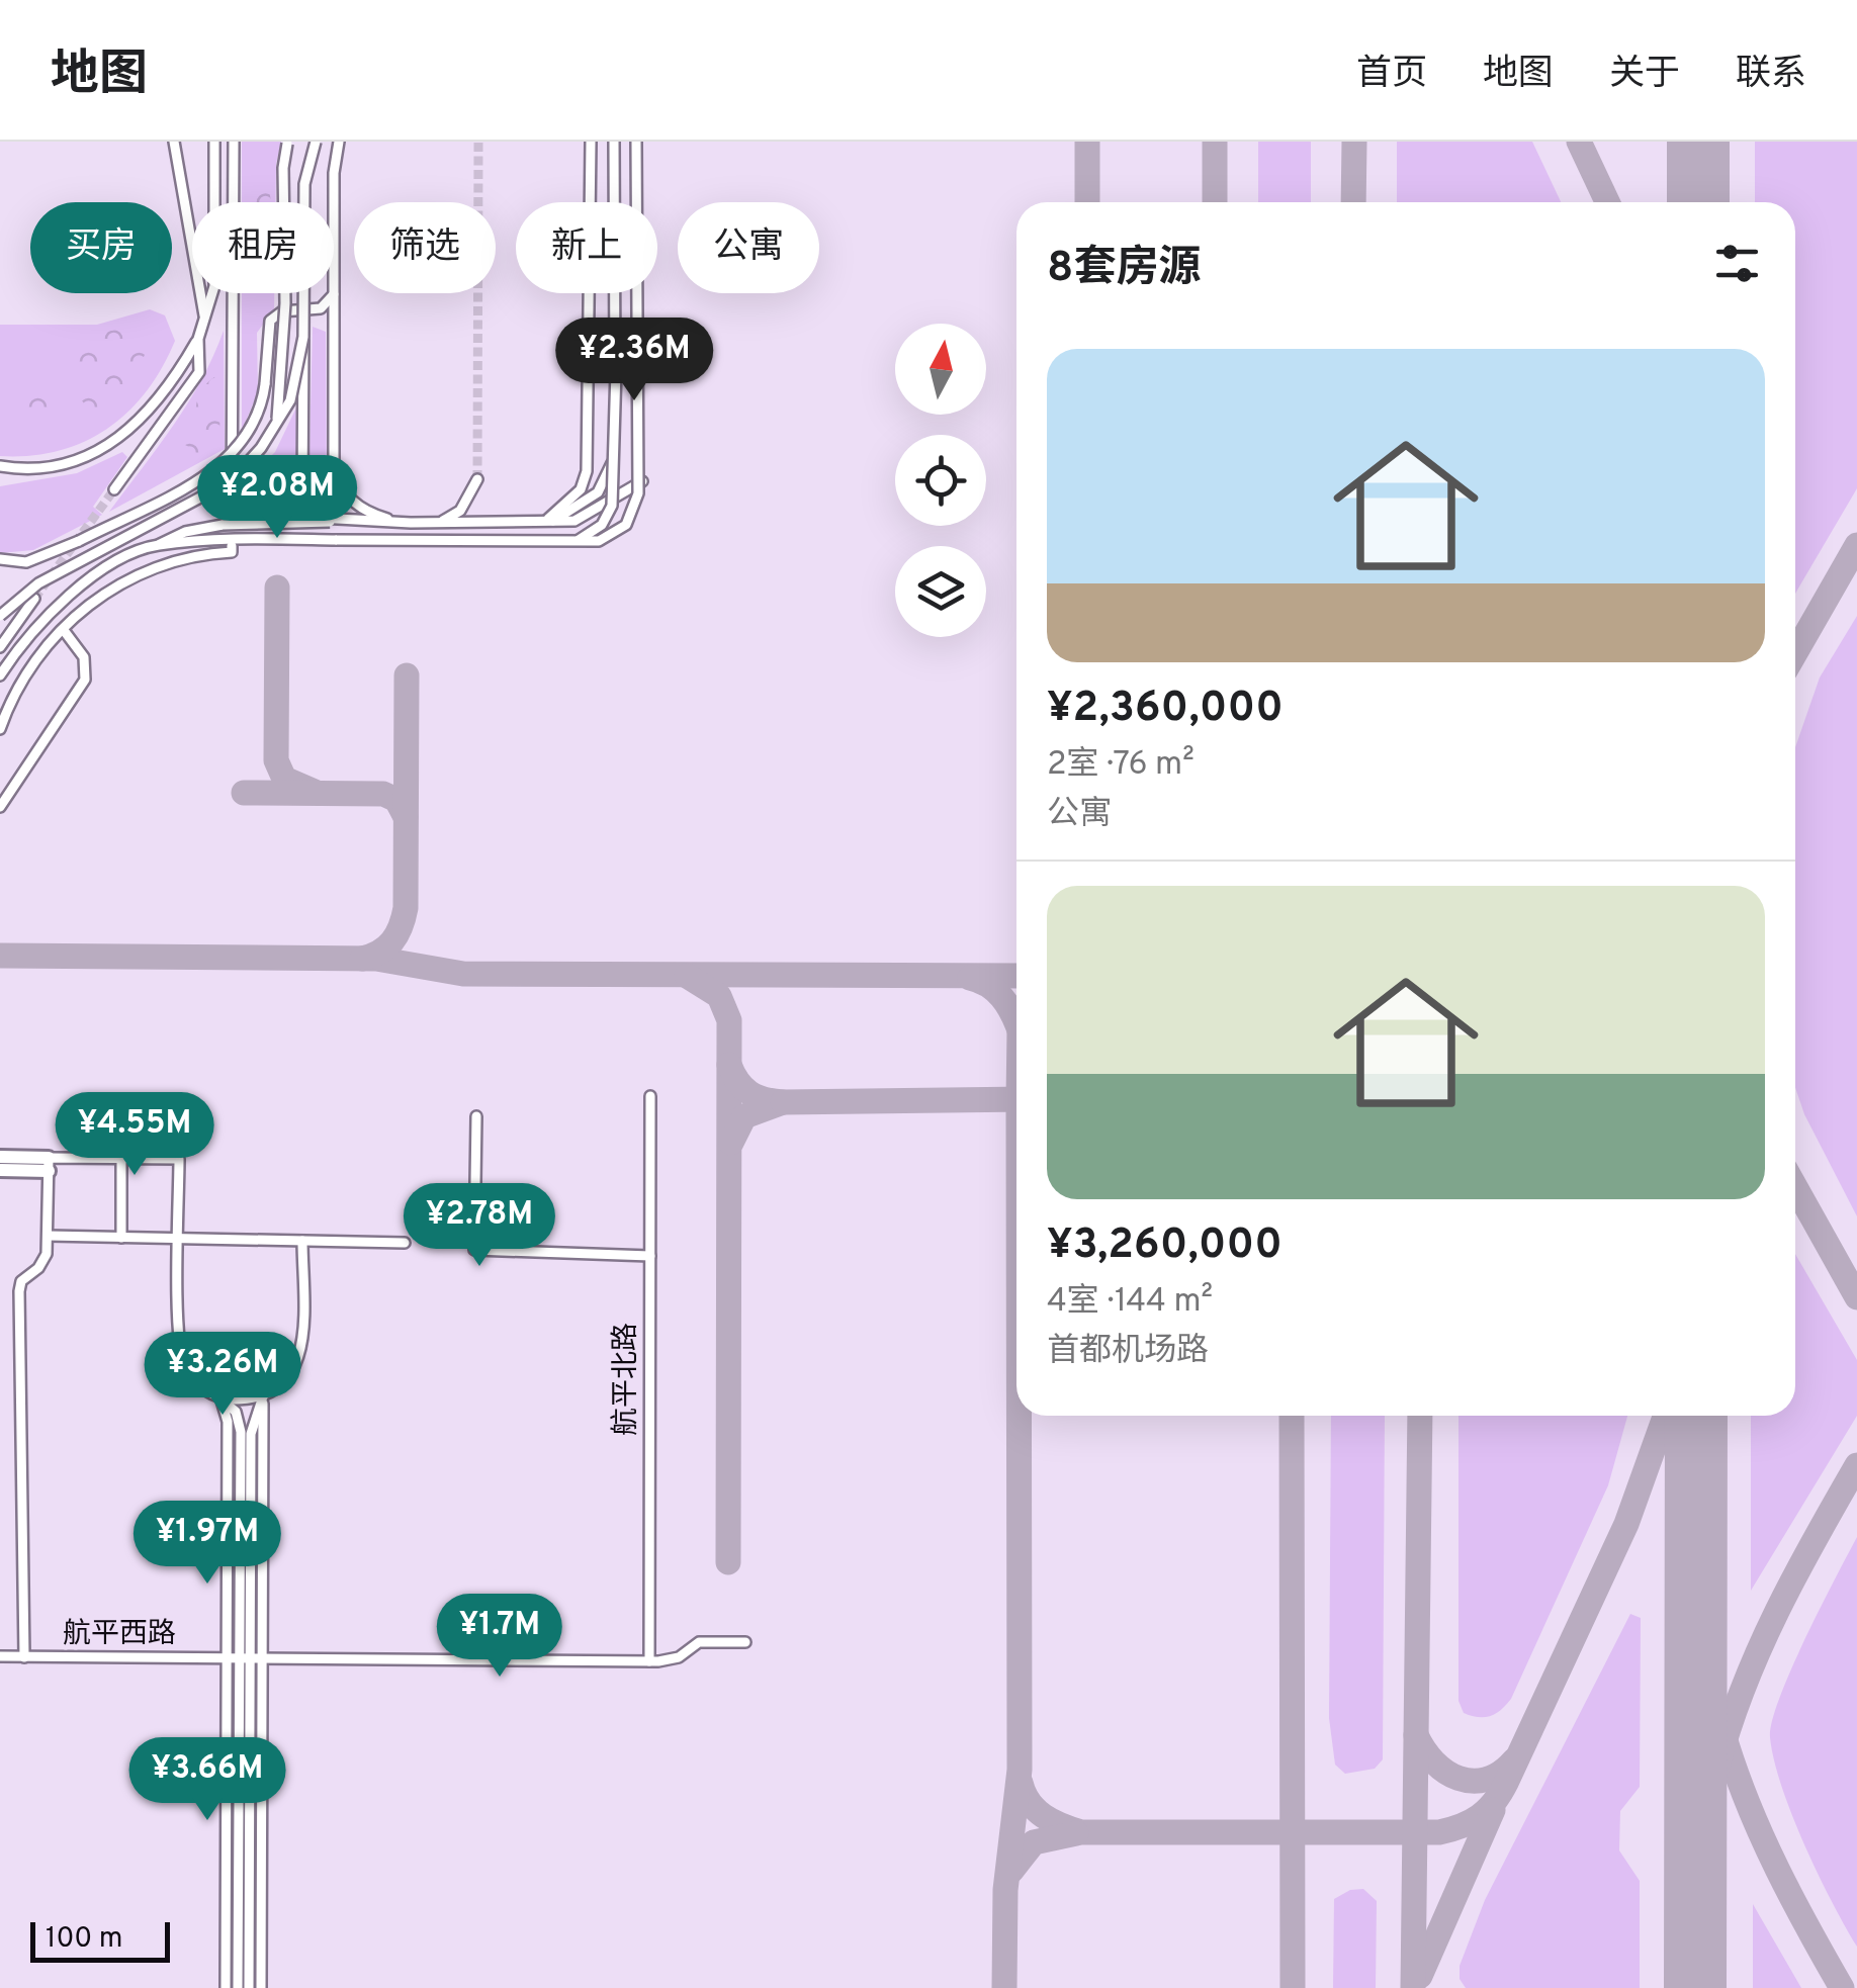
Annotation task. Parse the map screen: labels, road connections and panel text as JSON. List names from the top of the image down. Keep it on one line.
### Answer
{"streets":{"street":["航平北路","航平西路"]},"crossings":[["航平北路","航平西路"]],"scale_bar":"100 m","north":"top","page":{"header":"地图","nav":["首页","地图","关于","联系"],"chip":["买房","租房","筛选","新上","公寓"],"heading":"8套房源","price":["¥2.36M","¥2.08M","¥4.55M","¥2.78M","¥3.26M","¥1.97M","¥1.7M","¥3.66M"],"list":[{"name":"¥2,360,000","note":"2室 · 76 m² · 公寓"},{"name":"¥3,260,000","note":"4室 · 144 m² · 首都机场路"}],"scale":"100 m"}}
